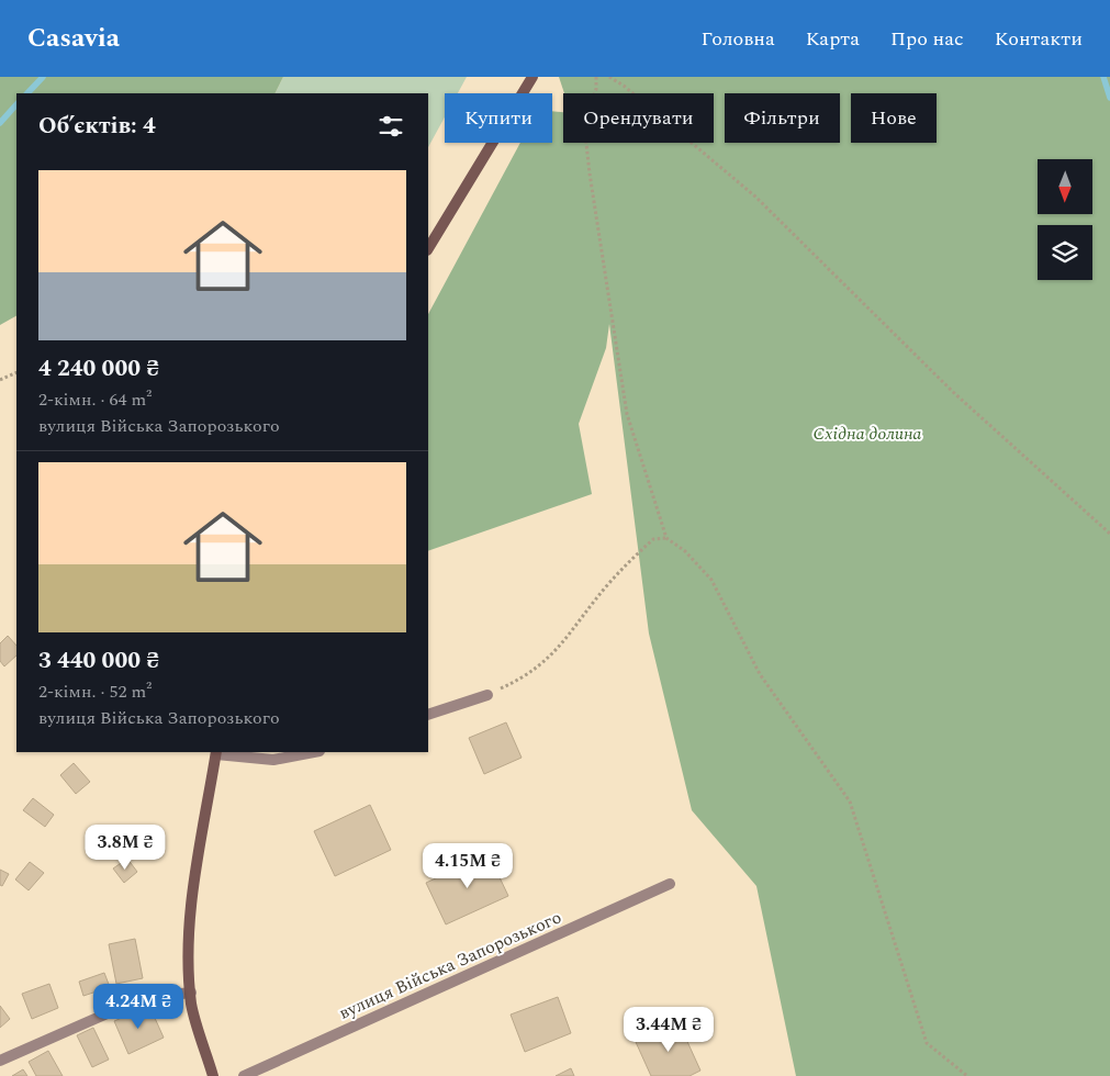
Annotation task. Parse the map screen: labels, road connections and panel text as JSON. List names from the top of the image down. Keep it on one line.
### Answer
{"streets":{"street":["вулиця Війська Запорозького"]},"parks":["Східна долина"],"north":"bottom","page":{"header":"Casavia","nav":["Головна","Карта","Про нас","Контакти"],"chip":["Купити","Орендувати","Фільтри","Нове"],"heading":"Об’єктів: 4","list":[{"name":"4 240 000 ₴","note":"2-кімн. · 64 m² · вулиця Війська Запорозького"},{"name":"3 440 000 ₴","note":"2-кімн. · 52 m² · вулиця Війська Запорозького"}],"price":["3.8M ₴","4.15M ₴","4.24M ₴","3.44M ₴"]}}
